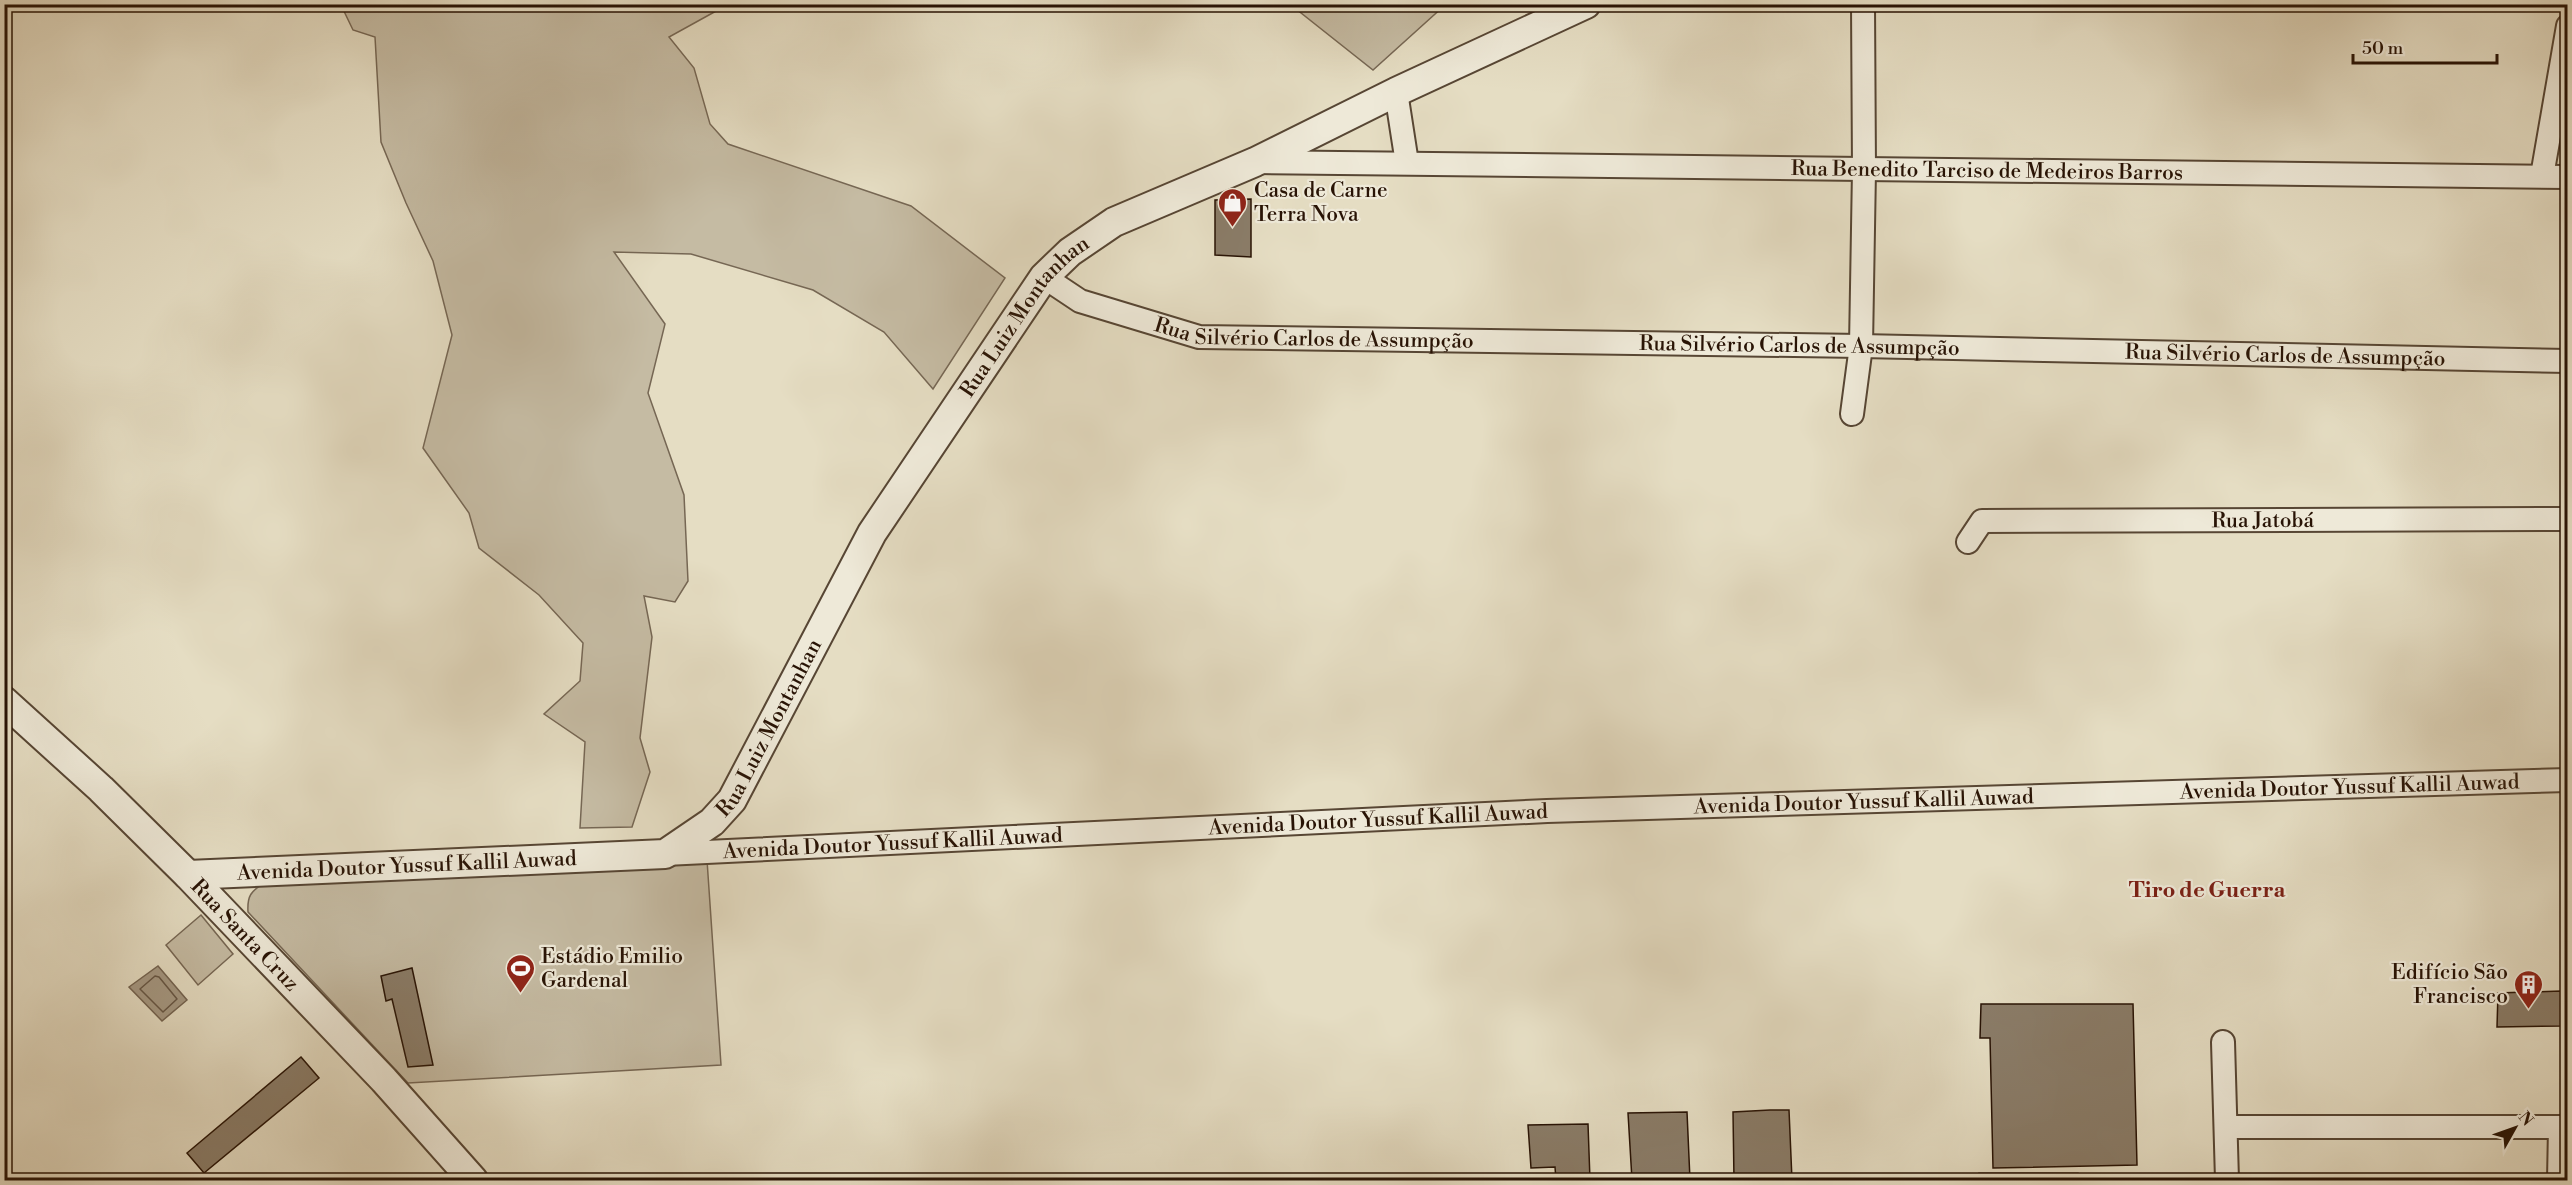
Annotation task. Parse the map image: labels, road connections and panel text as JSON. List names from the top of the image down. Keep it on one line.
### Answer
{"streets":{"street":["Rua Benedito Tarciso de Medeiros Barros","Rua Luiz Montanhan","Rua Silvério Carlos de Assumpção","Rua Jatobá","Avenida Doutor Yussuf Kallil Auwad","Rua Santa Cruz"]},"crossings":[["Rua Benedito Tarciso de Medeiros Barros","Rua Luiz Montanhan"],["Rua Luiz Montanhan","Rua Silvério Carlos de Assumpção"],["Rua Luiz Montanhan","Avenida Doutor Yussuf Kallil Auwad"],["Avenida Doutor Yussuf Kallil Auwad","Rua Santa Cruz"]],"districts":["Tiro de Guerra"],"places":{"shop":["Casa de Carne Terra Nova"],"sports":["Estádio Emilio Gardenal"],"building":["Edifício São Francisco"]},"scale_bar":"50 m","north":"top right"}
